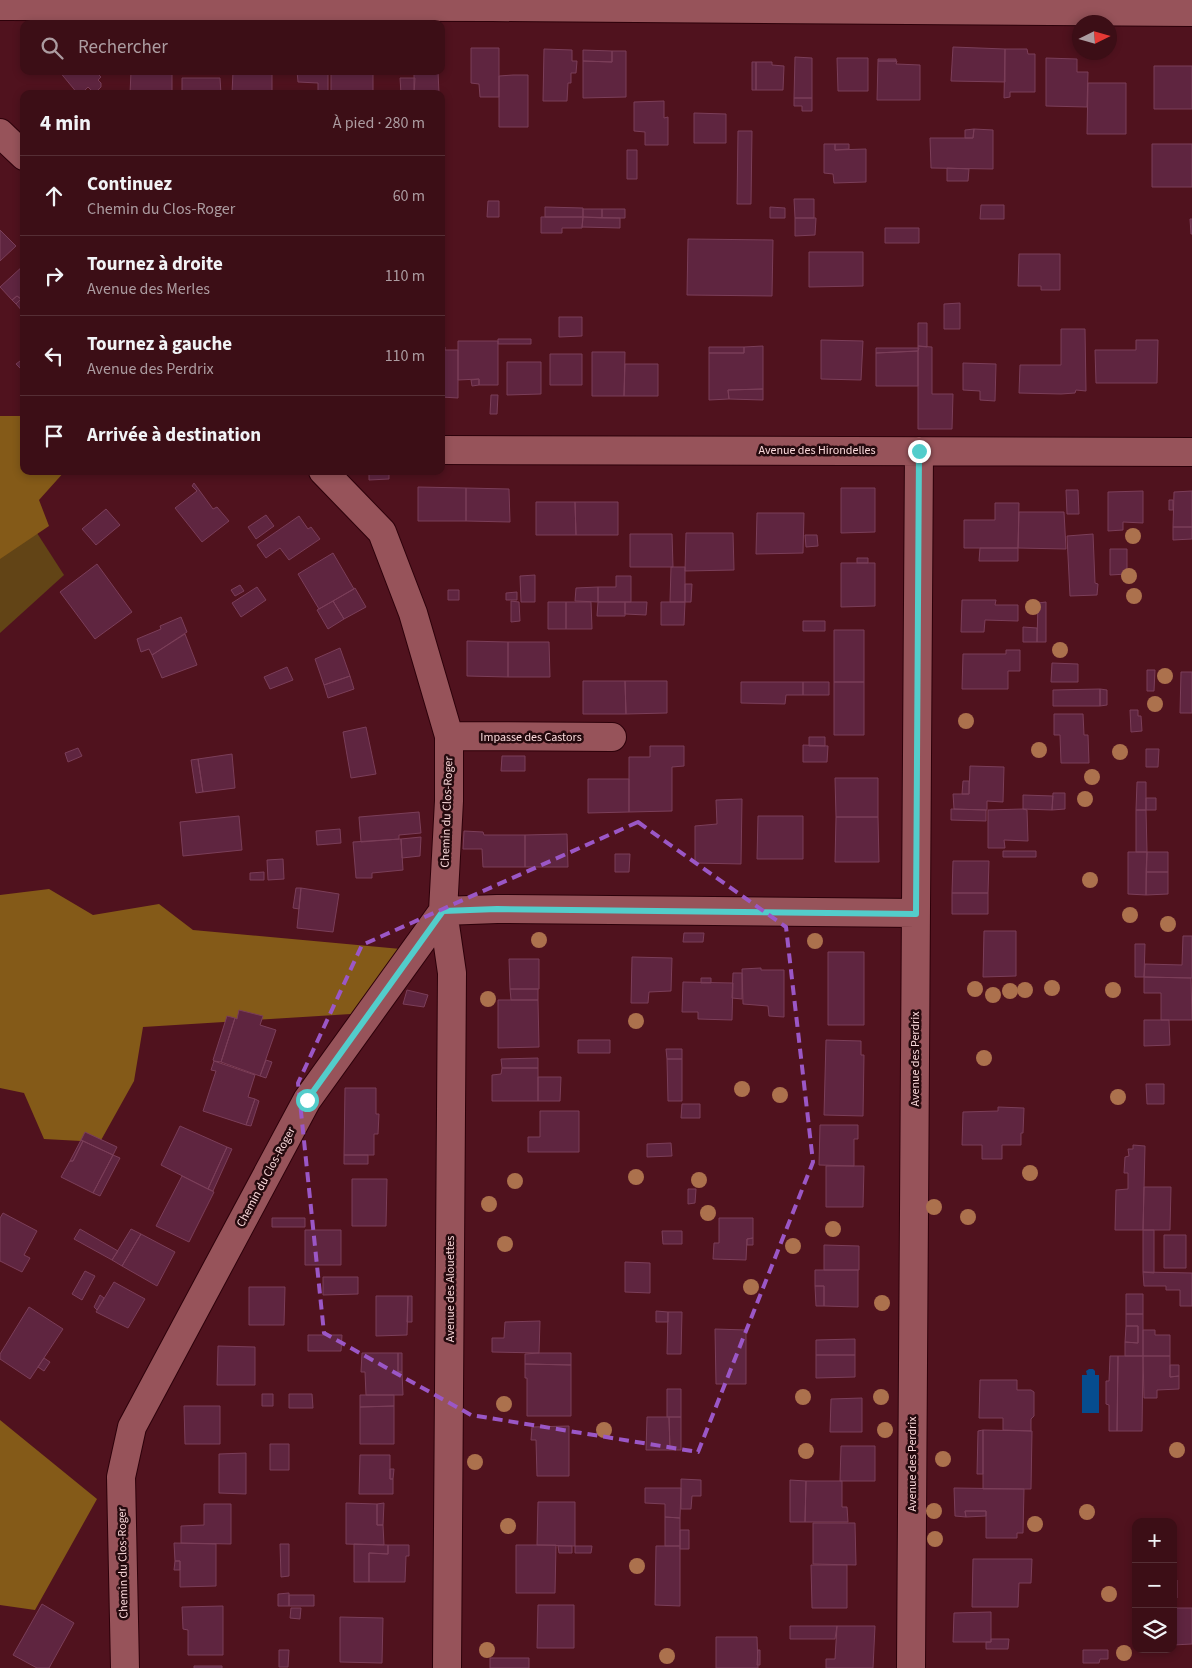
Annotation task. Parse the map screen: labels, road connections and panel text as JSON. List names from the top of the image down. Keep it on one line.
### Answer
{"streets":{"street":["Avenue des Hirondelles","Impasse des Castors","Chemin du Clos-Roger","Avenue des Perdrix","Avenue des Alouettes"]},"crossings":[["Avenue des Hirondelles","Avenue des Perdrix"],["Impasse des Castors","Chemin du Clos-Roger"],["Chemin du Clos-Roger","Avenue des Alouettes"]],"north":"right","page":{"search":"Rechercher","heading":["4 min","À pied · 280 m"],"list":[["Continuez","Chemin du Clos-Roger","60 m"],["Tournez à droite","Avenue des Merles","110 m"],["Tournez à gauche","Avenue des Perdrix","110 m"],"Arrivée à destination"],"map_buttons":["+","−"]}}
